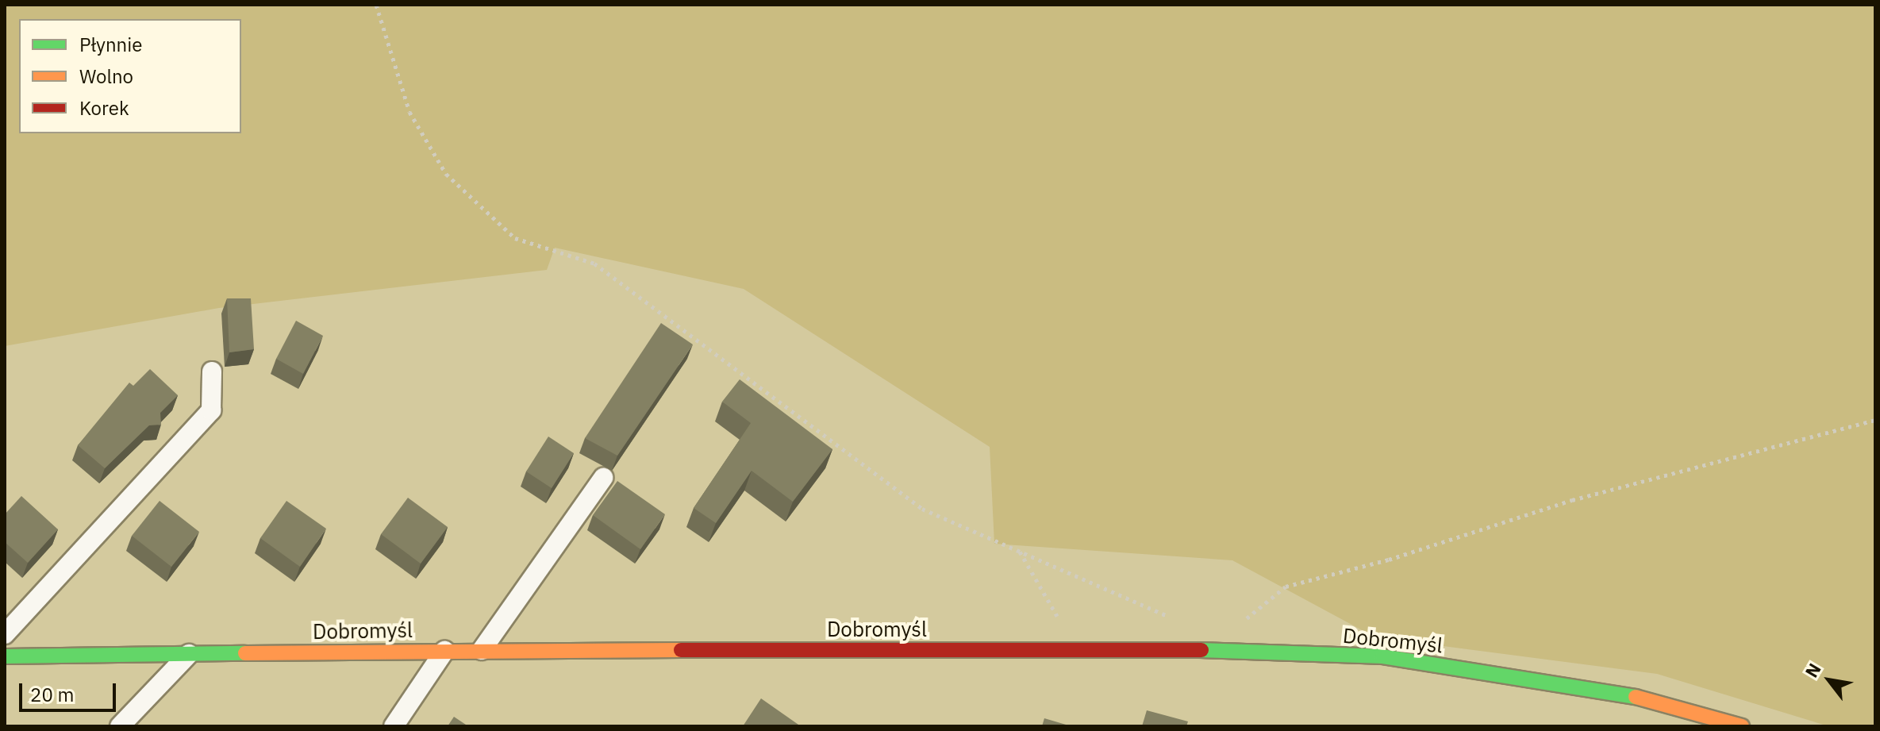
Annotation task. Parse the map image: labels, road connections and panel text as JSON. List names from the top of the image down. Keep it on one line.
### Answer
{"streets":{"street":["Dobromyśl"]},"legend":["Płynnie","Wolno","Korek"],"scale_bar":"20 m","north":"top left"}
